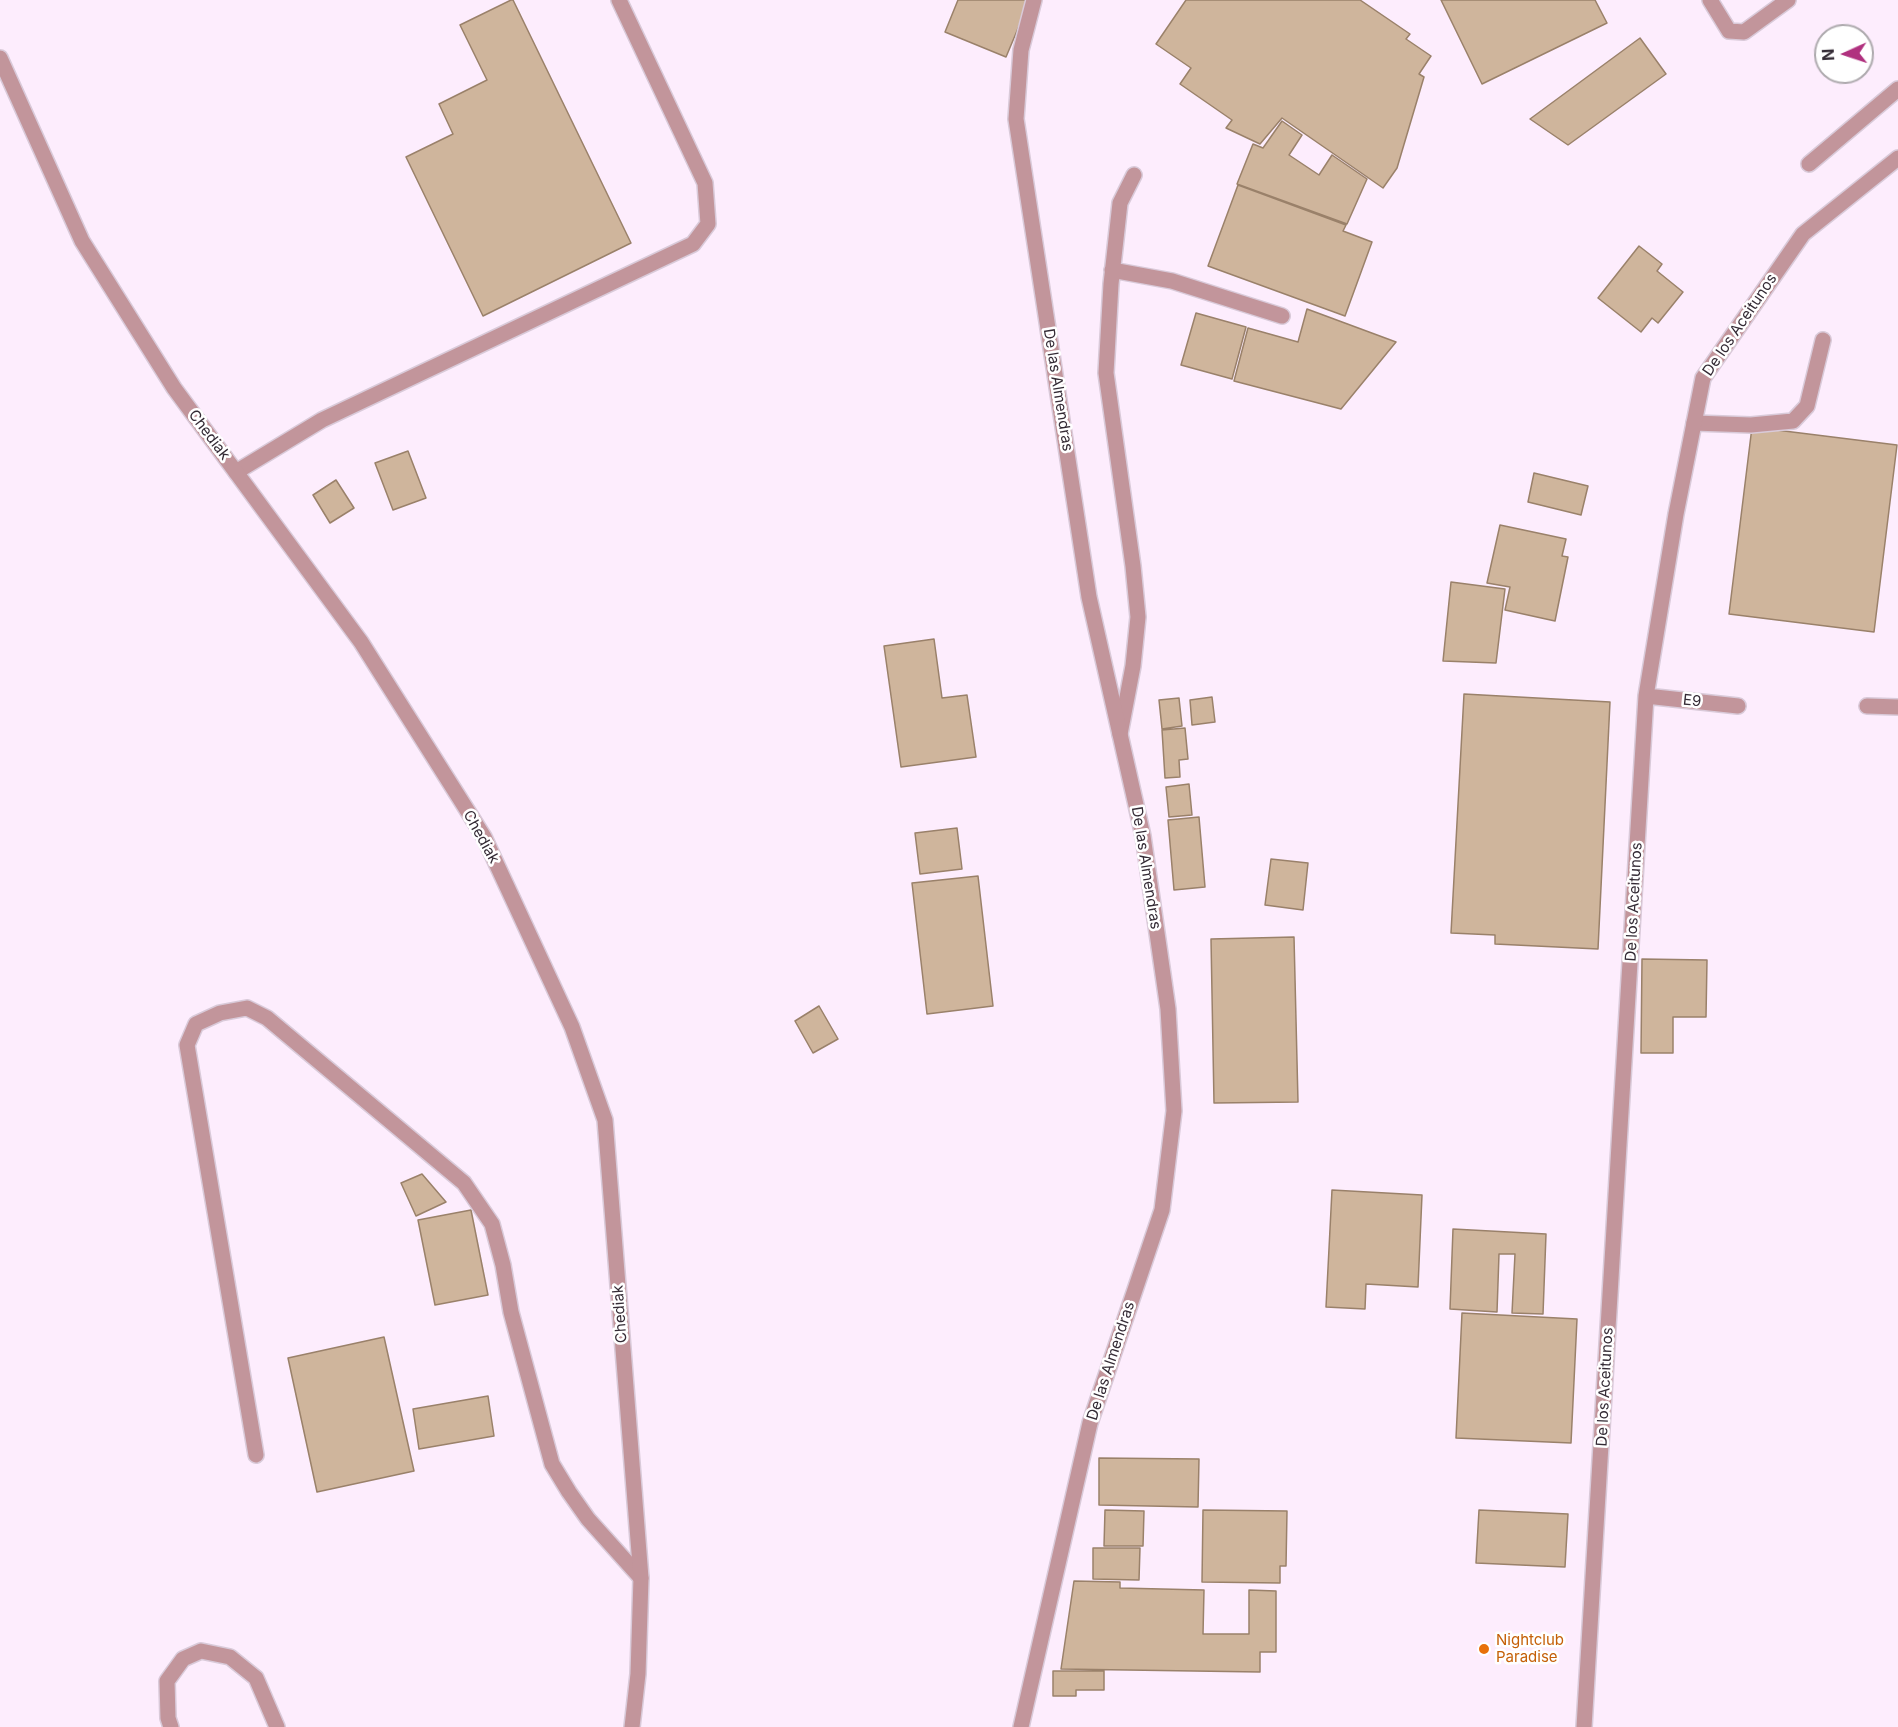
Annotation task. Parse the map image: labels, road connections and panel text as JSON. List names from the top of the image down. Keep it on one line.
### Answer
{"streets":{"street":["De los Aceitunos","De las Almendras","Chediak","E9"]},"crossings":[["De los Aceitunos","E9"]],"places":["Nightclub Paradise"],"north":"left"}
